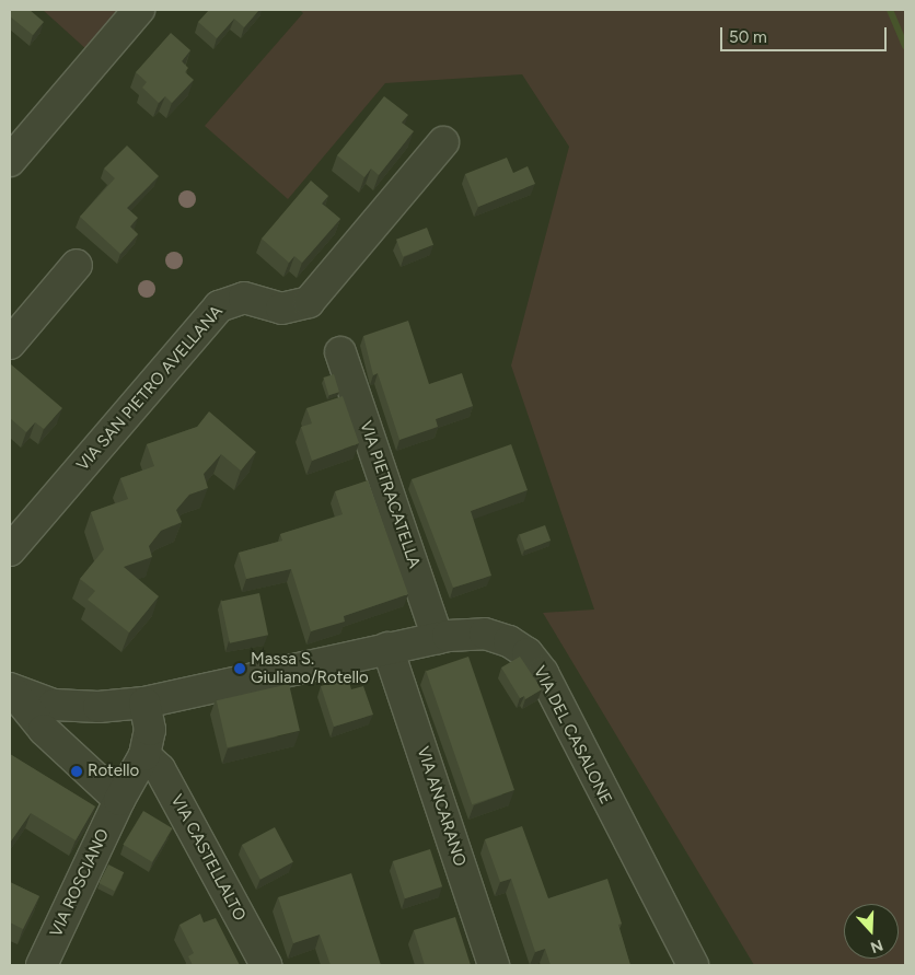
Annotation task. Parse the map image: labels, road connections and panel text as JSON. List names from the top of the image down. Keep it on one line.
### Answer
{"streets":{"street":["VIA SAN PIETRO AVELLANA","VIA PIETRACATELLA","VIA DEL CASALONE","VIA ANCARANO","VIA CASTELLALTO","VIA ROSCIANO"]},"crossings":[["VIA PIETRACATELLA","VIA DEL CASALONE"],["VIA DEL CASALONE","VIA ANCARANO"],["VIA DEL CASALONE","VIA ROSCIANO"],["VIA CASTELLALTO","VIA ROSCIANO"]],"places":["Massa S. Giuliano/Rotello","Rotello"],"scale_bar":"50 m","north":"bottom"}
